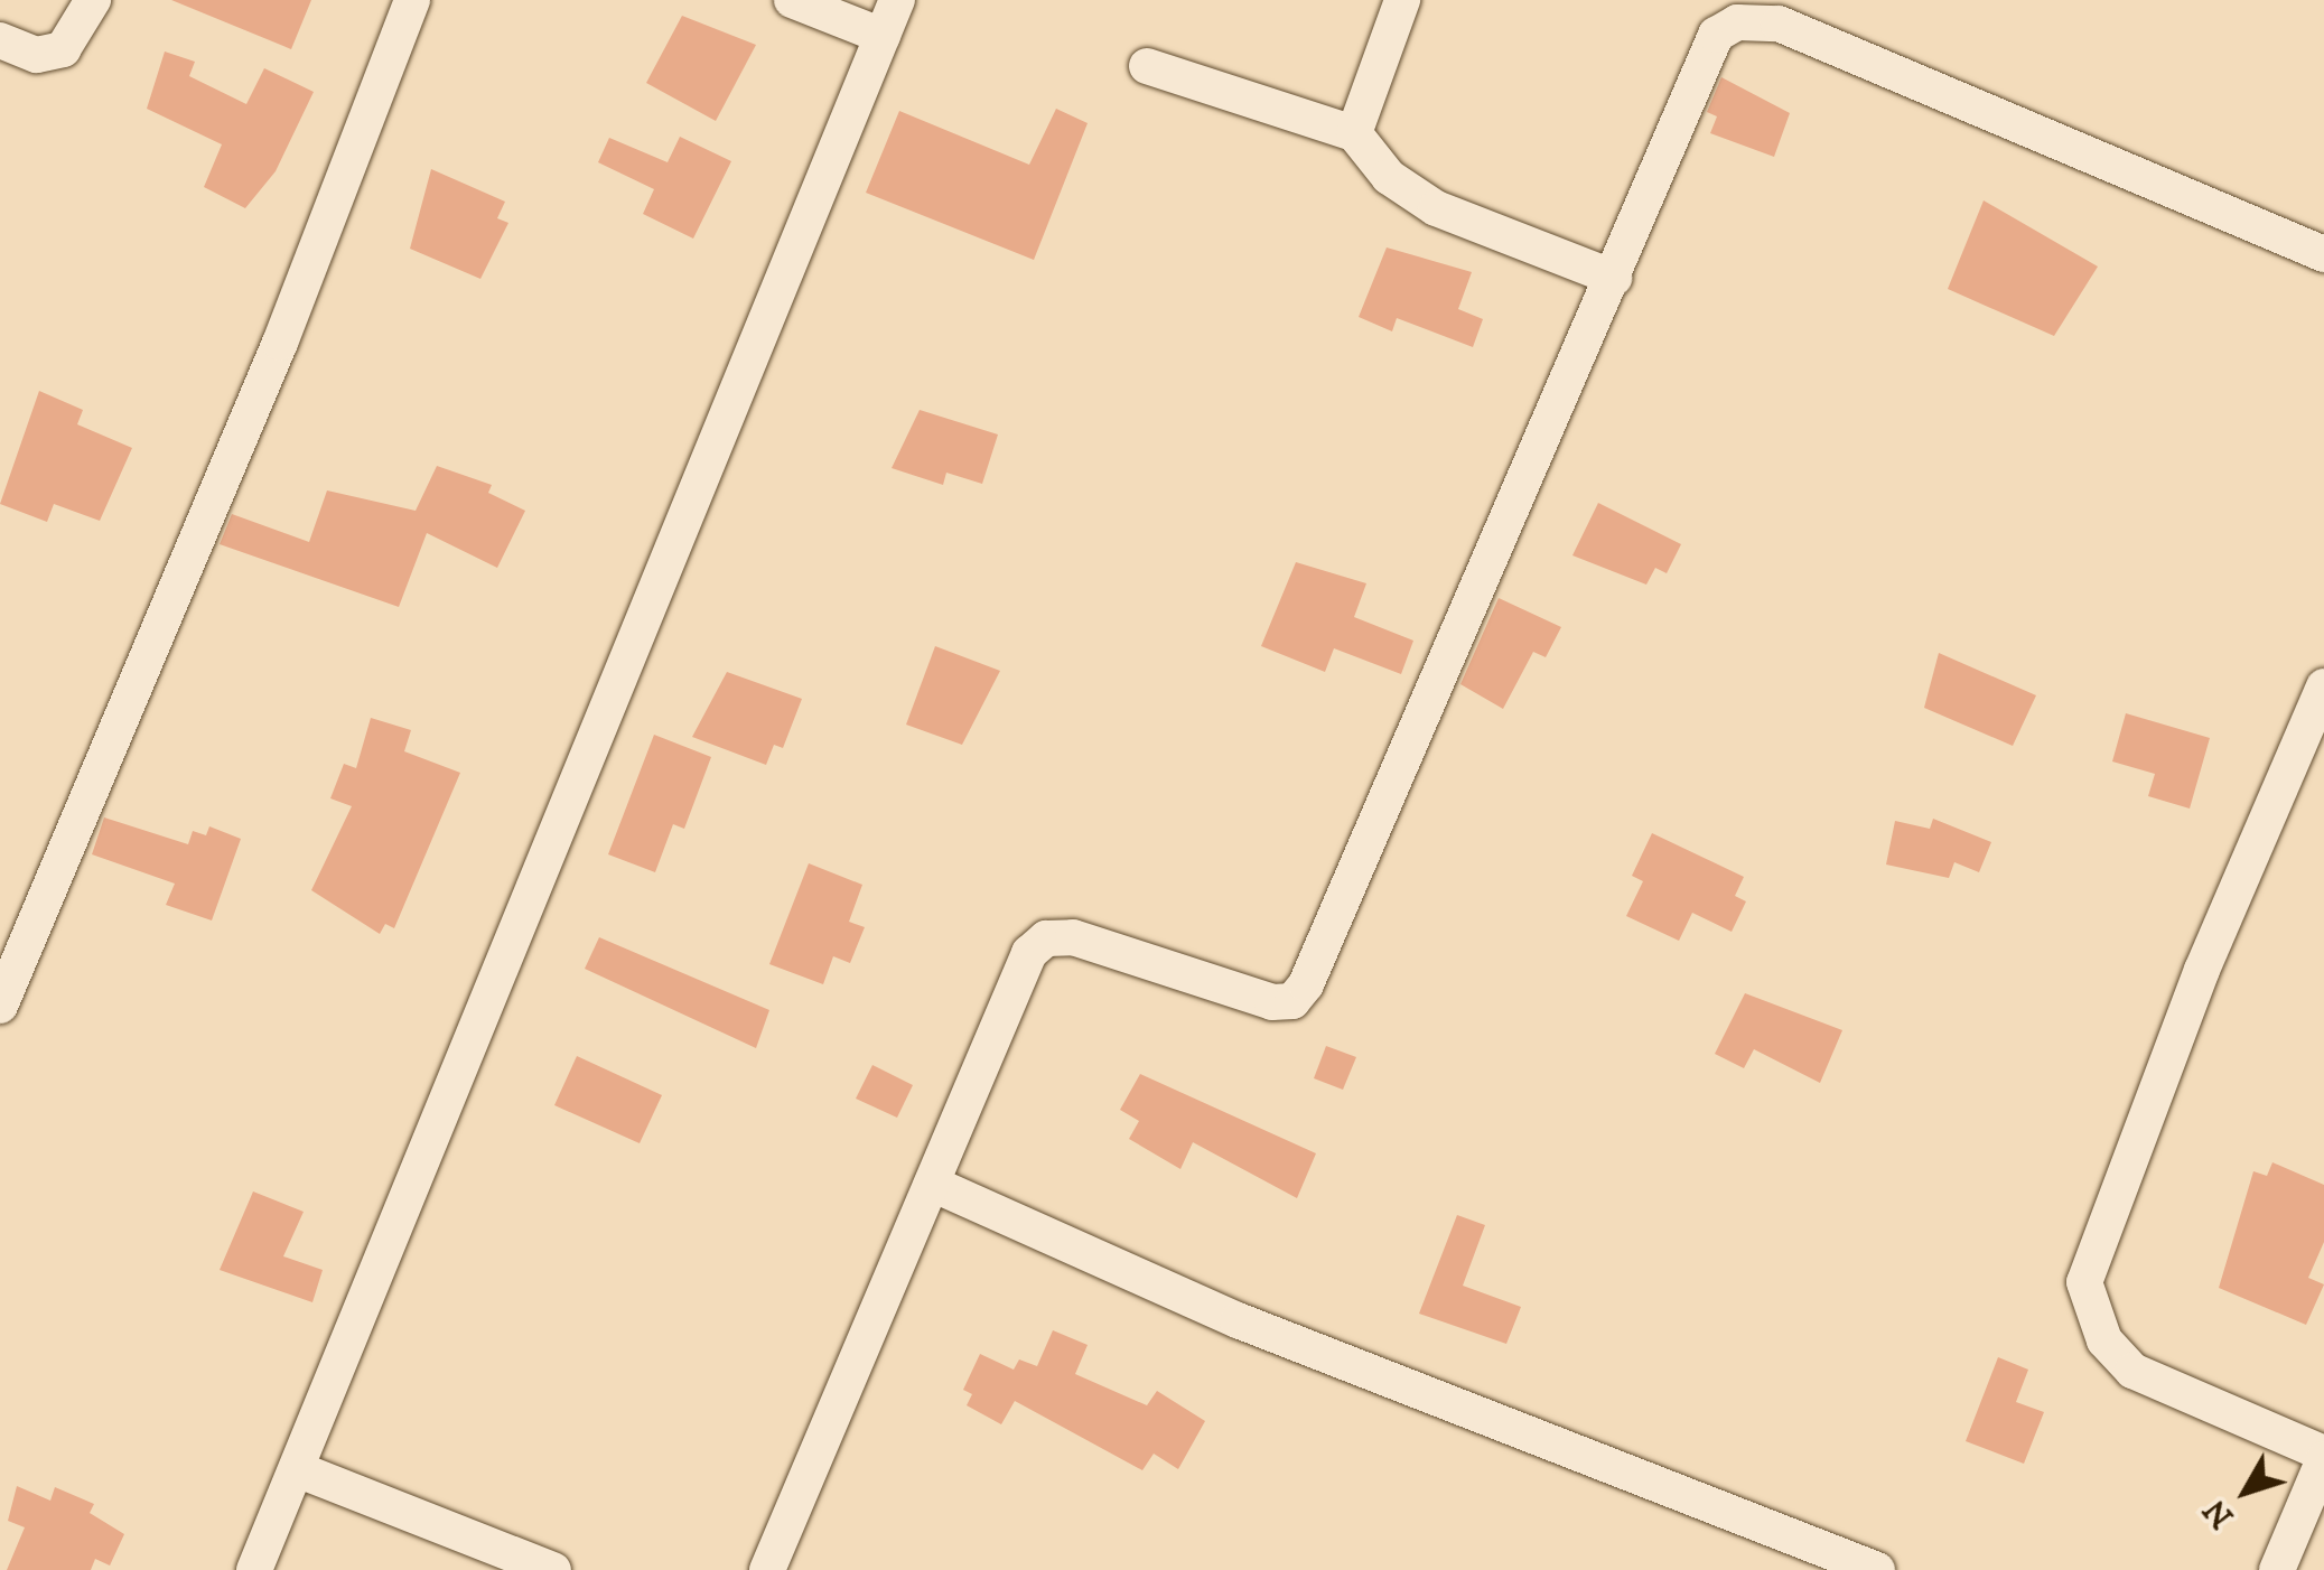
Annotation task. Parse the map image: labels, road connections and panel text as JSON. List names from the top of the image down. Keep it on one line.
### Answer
{"north":"bottom left"}
